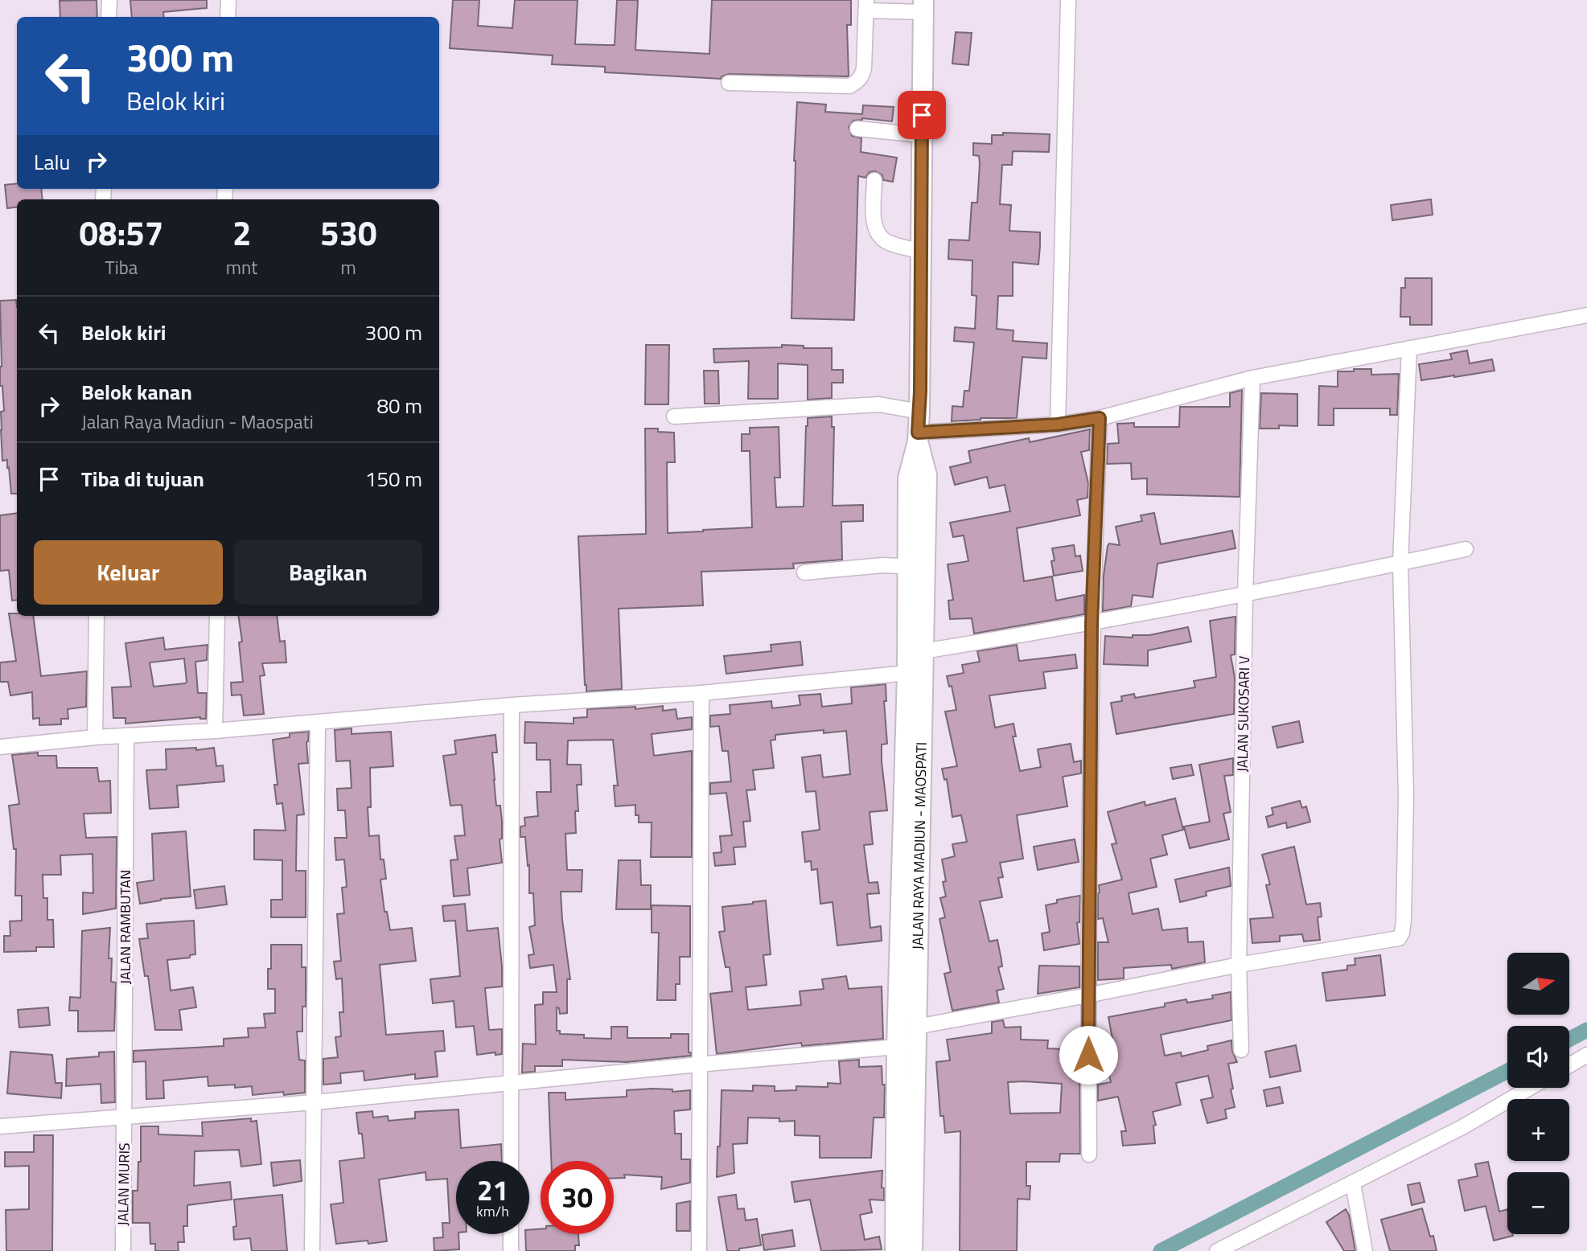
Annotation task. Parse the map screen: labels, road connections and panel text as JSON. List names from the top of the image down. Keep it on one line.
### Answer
{"streets":{"highway":["JALAN RAYA MADIUN - MAOSPATI"],"street":["JALAN SUKOSARI V","JALAN RAMBUTAN","JALAN MURIS"]},"crossings":[["JALAN RAMBUTAN","JALAN MURIS"]],"north":"right","page":{"turn":["300 m","Belok kiri"],"then":"Lalu","eta":["08:57","Tiba","2","mnt","530","m"],"list":[{"name":"Belok kiri","value":"300 m"},{"name":"Belok kanan","note":"Jalan Raya Madiun - Maospati","value":"80 m"},{"name":"Tiba di tujuan","value":"150 m"}],"buttons":["Keluar","Bagikan"],"map_buttons":["+","−"],"speed":"21 km/h","limit":"30"}}
